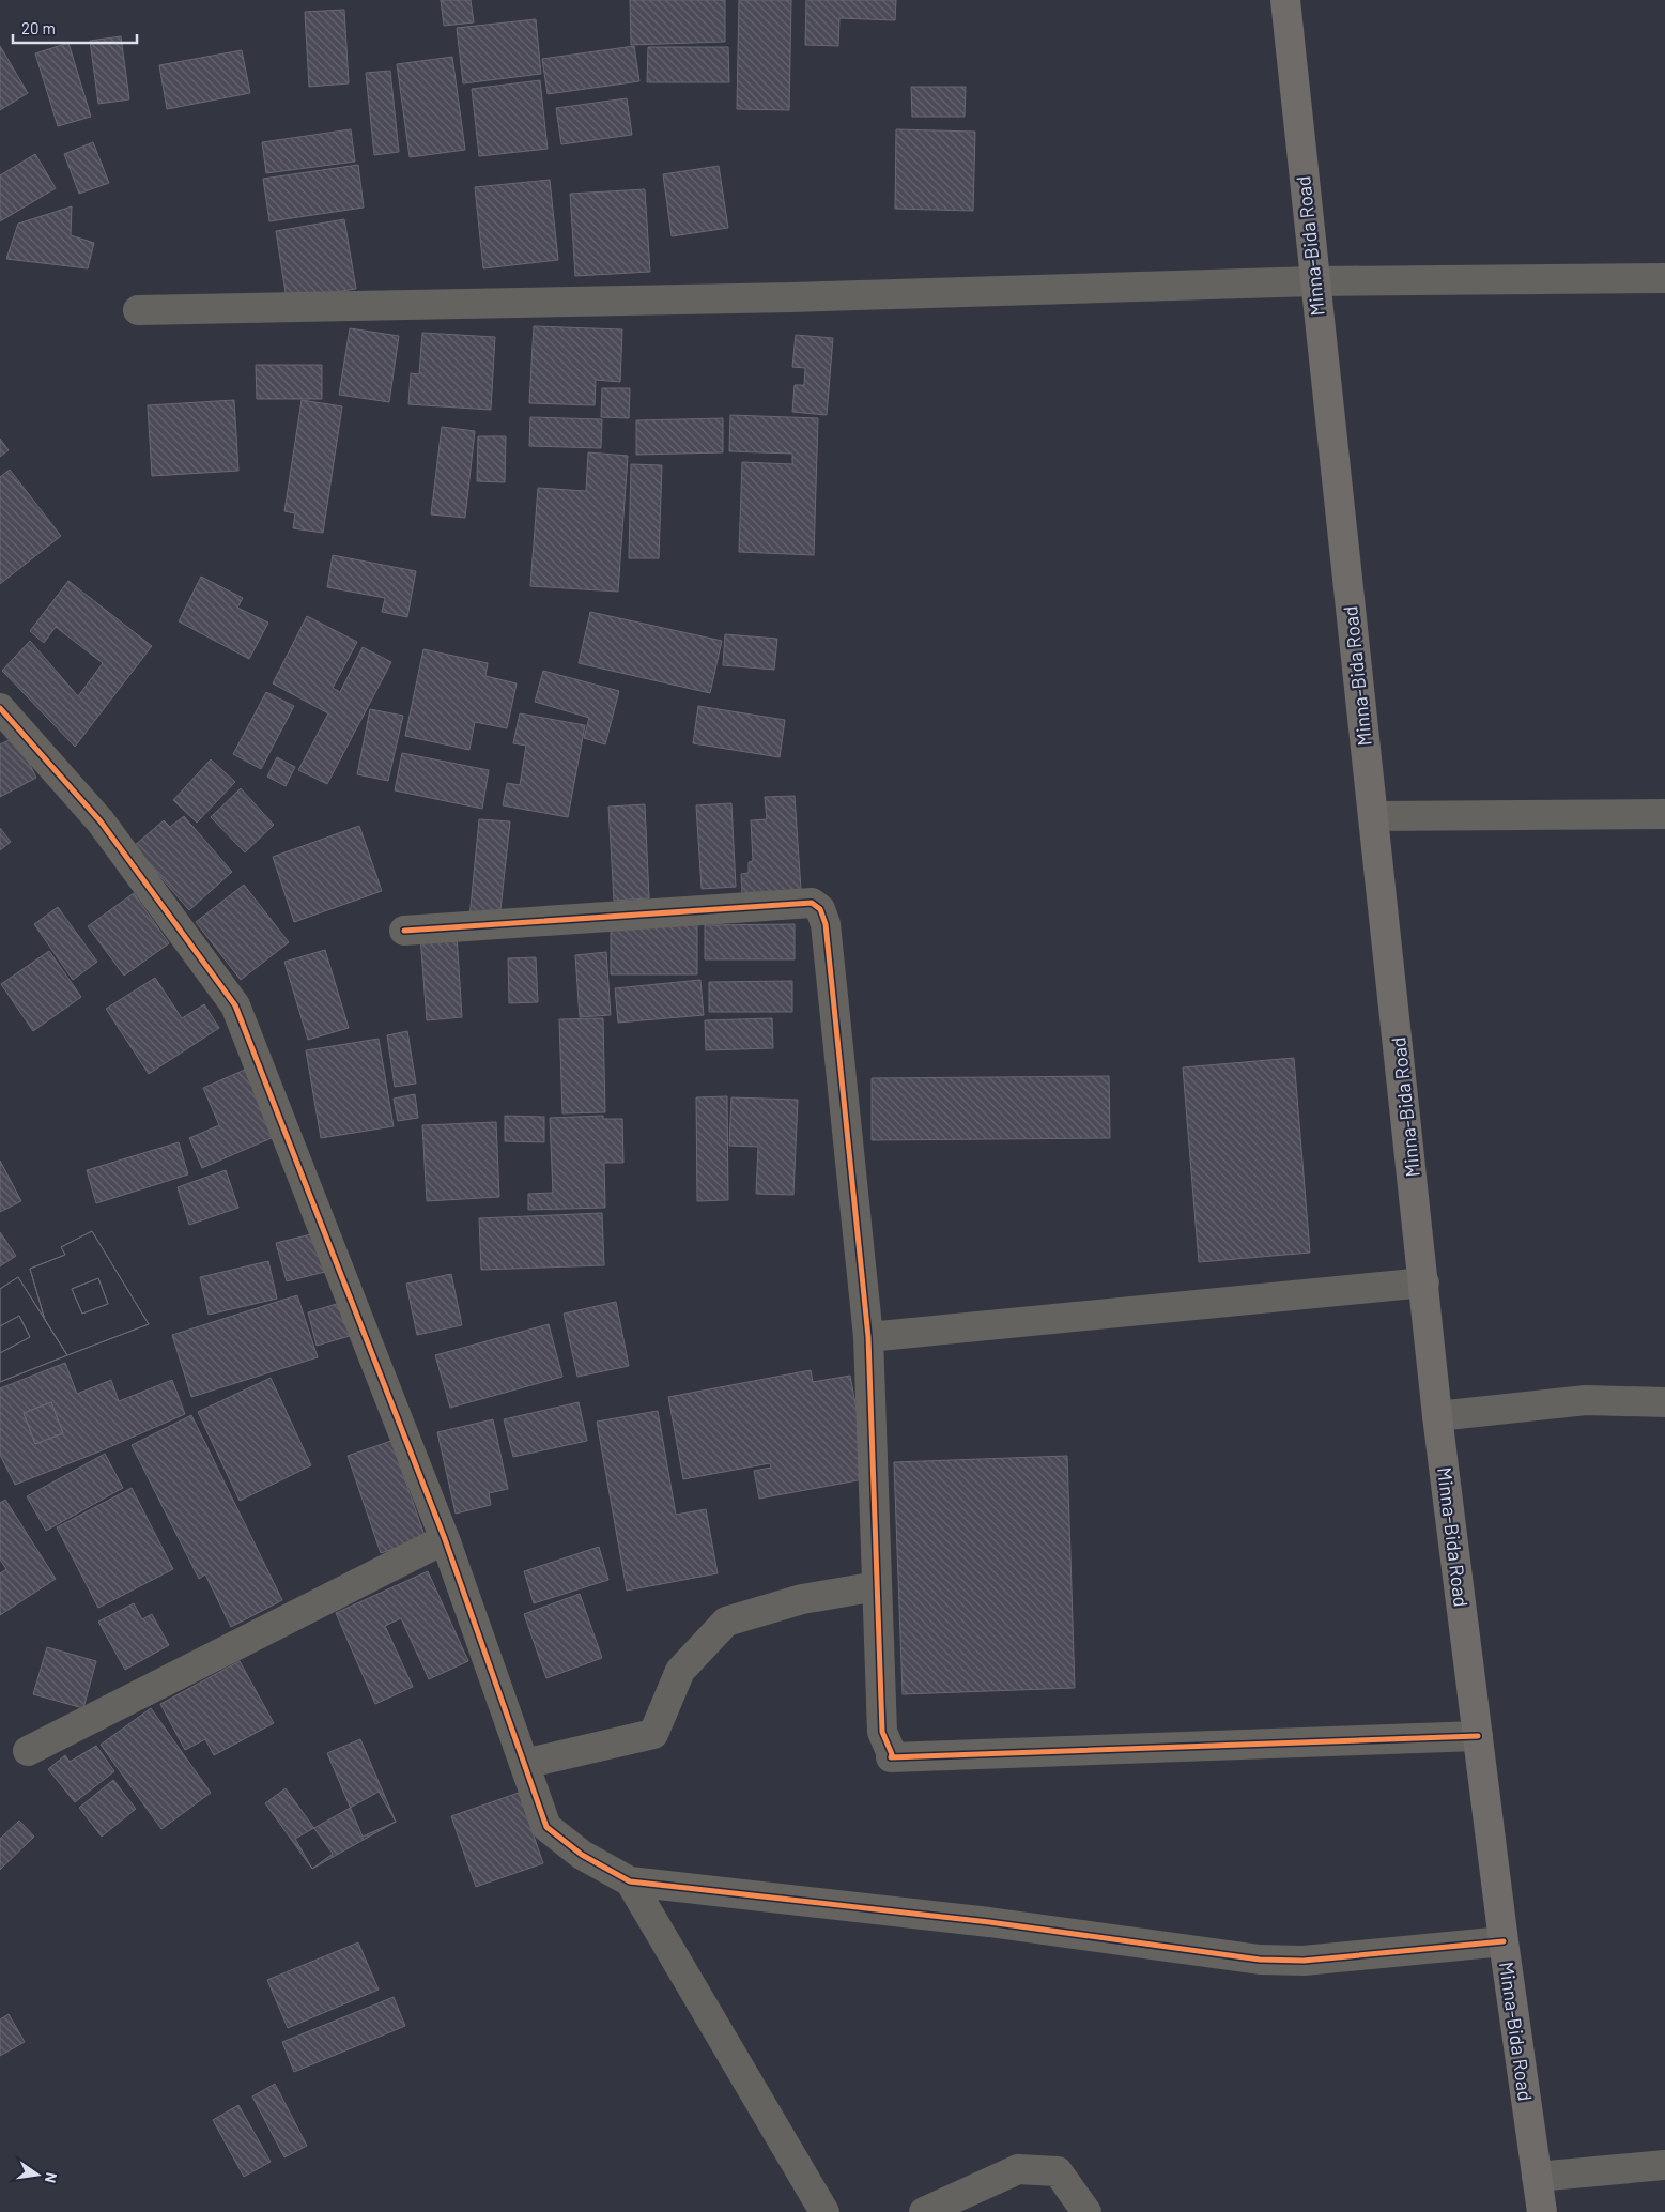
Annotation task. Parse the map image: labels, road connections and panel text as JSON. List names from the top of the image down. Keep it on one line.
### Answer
{"streets":{"main road":["Minna-Bida Road"]},"scale_bar":"20 m","north":"right"}
